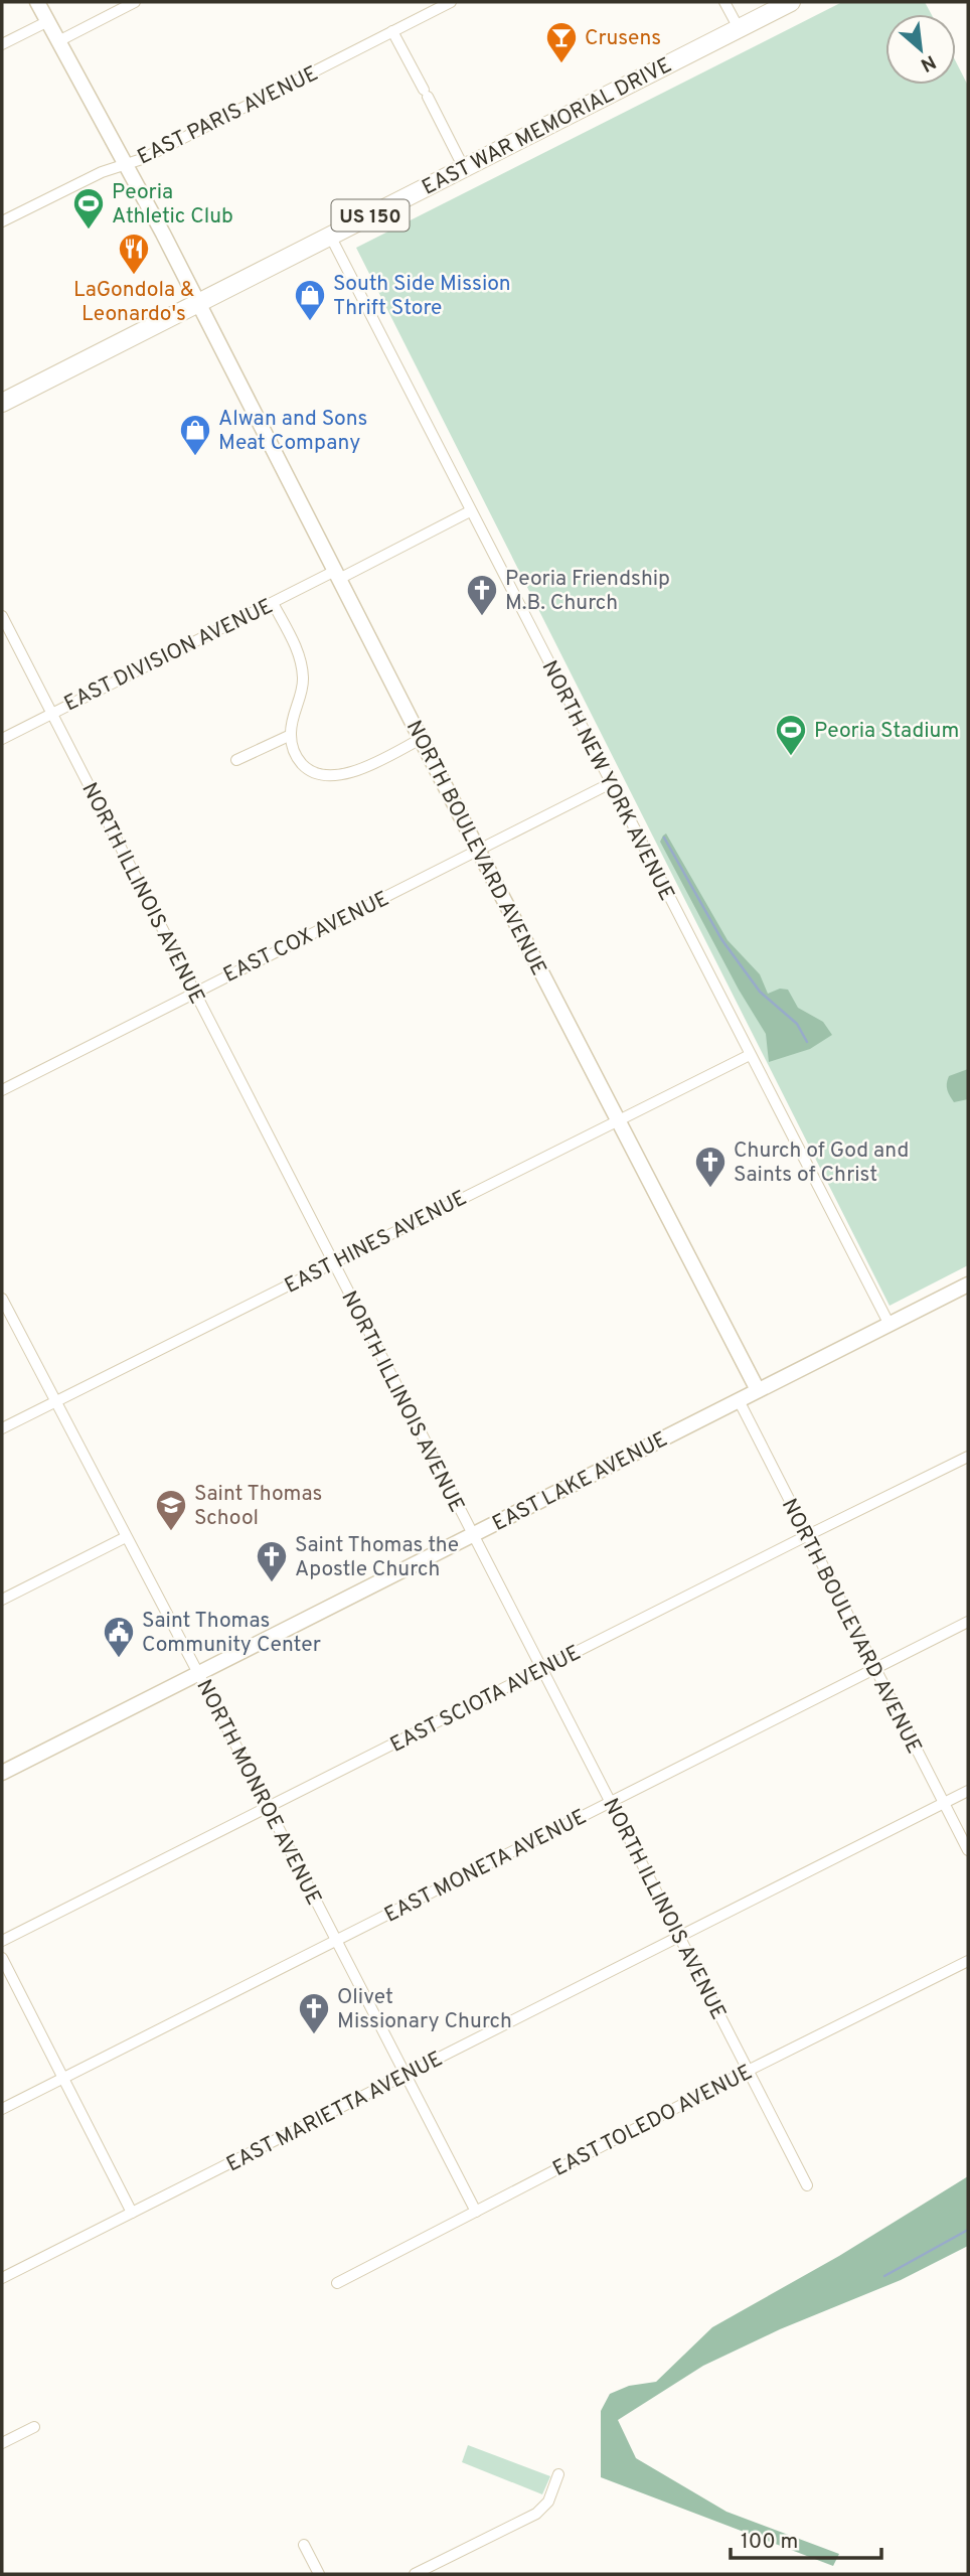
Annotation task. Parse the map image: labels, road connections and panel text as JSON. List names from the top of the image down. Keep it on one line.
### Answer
{"streets":{"highway":["EAST WAR MEMORIAL DRIVE","US 150"],"street":["EAST PARIS AVENUE","EAST DIVISION AVENUE","NORTH NEW YORK AVENUE","NORTH BOULEVARD AVENUE","NORTH ILLINOIS AVENUE","EAST COX AVENUE","EAST HINES AVENUE","EAST LAKE AVENUE","EAST SCIOTA AVENUE","NORTH MONROE AVENUE","EAST MONETA AVENUE","EAST MARIETTA AVENUE","EAST TOLEDO AVENUE"]},"crossings":[["EAST PARIS AVENUE","NORTH BOULEVARD AVENUE"],["EAST WAR MEMORIAL DRIVE","NORTH NEW YORK AVENUE"],["EAST WAR MEMORIAL DRIVE","NORTH BOULEVARD AVENUE"],["EAST DIVISION AVENUE","NORTH NEW YORK AVENUE"],["EAST DIVISION AVENUE","NORTH BOULEVARD AVENUE"],["EAST DIVISION AVENUE","NORTH ILLINOIS AVENUE"],["NORTH NEW YORK AVENUE","EAST COX AVENUE"],["NORTH NEW YORK AVENUE","EAST HINES AVENUE"],["NORTH NEW YORK AVENUE","EAST LAKE AVENUE"],["NORTH BOULEVARD AVENUE","EAST COX AVENUE"],["NORTH BOULEVARD AVENUE","EAST HINES AVENUE"],["NORTH BOULEVARD AVENUE","EAST LAKE AVENUE"],["NORTH BOULEVARD AVENUE","EAST SCIOTA AVENUE"],["NORTH BOULEVARD AVENUE","EAST MONETA AVENUE"],["NORTH BOULEVARD AVENUE","EAST MARIETTA AVENUE"],["NORTH ILLINOIS AVENUE","EAST COX AVENUE"],["NORTH ILLINOIS AVENUE","EAST HINES AVENUE"],["NORTH ILLINOIS AVENUE","EAST LAKE AVENUE"],["NORTH ILLINOIS AVENUE","EAST SCIOTA AVENUE"],["NORTH ILLINOIS AVENUE","EAST MONETA AVENUE"],["NORTH ILLINOIS AVENUE","EAST MARIETTA AVENUE"],["NORTH ILLINOIS AVENUE","EAST TOLEDO AVENUE"],["EAST HINES AVENUE","NORTH MONROE AVENUE"],["EAST LAKE AVENUE","NORTH MONROE AVENUE"],["EAST SCIOTA AVENUE","NORTH MONROE AVENUE"],["NORTH MONROE AVENUE","EAST MONETA AVENUE"],["NORTH MONROE AVENUE","EAST MARIETTA AVENUE"],["NORTH MONROE AVENUE","EAST TOLEDO AVENUE"]],"places":{"bar":["Crusens"],"sports":["Peoria Athletic Club","Peoria Stadium"],"restaurant":["LaGondola & Leonardo's"],"shop":["South Side Mission Thrift Store","Alwan and Sons Meat Company"],"church":["Peoria Friendship M.B. Church","Church of God and Saints of Christ","Saint Thomas the Apostle Church","Olivet Missionary Church"],"school or university":["Saint Thomas School"],"public building":["Saint Thomas Community Center"]},"scale_bar":"100 m","north":"bottom right"}
